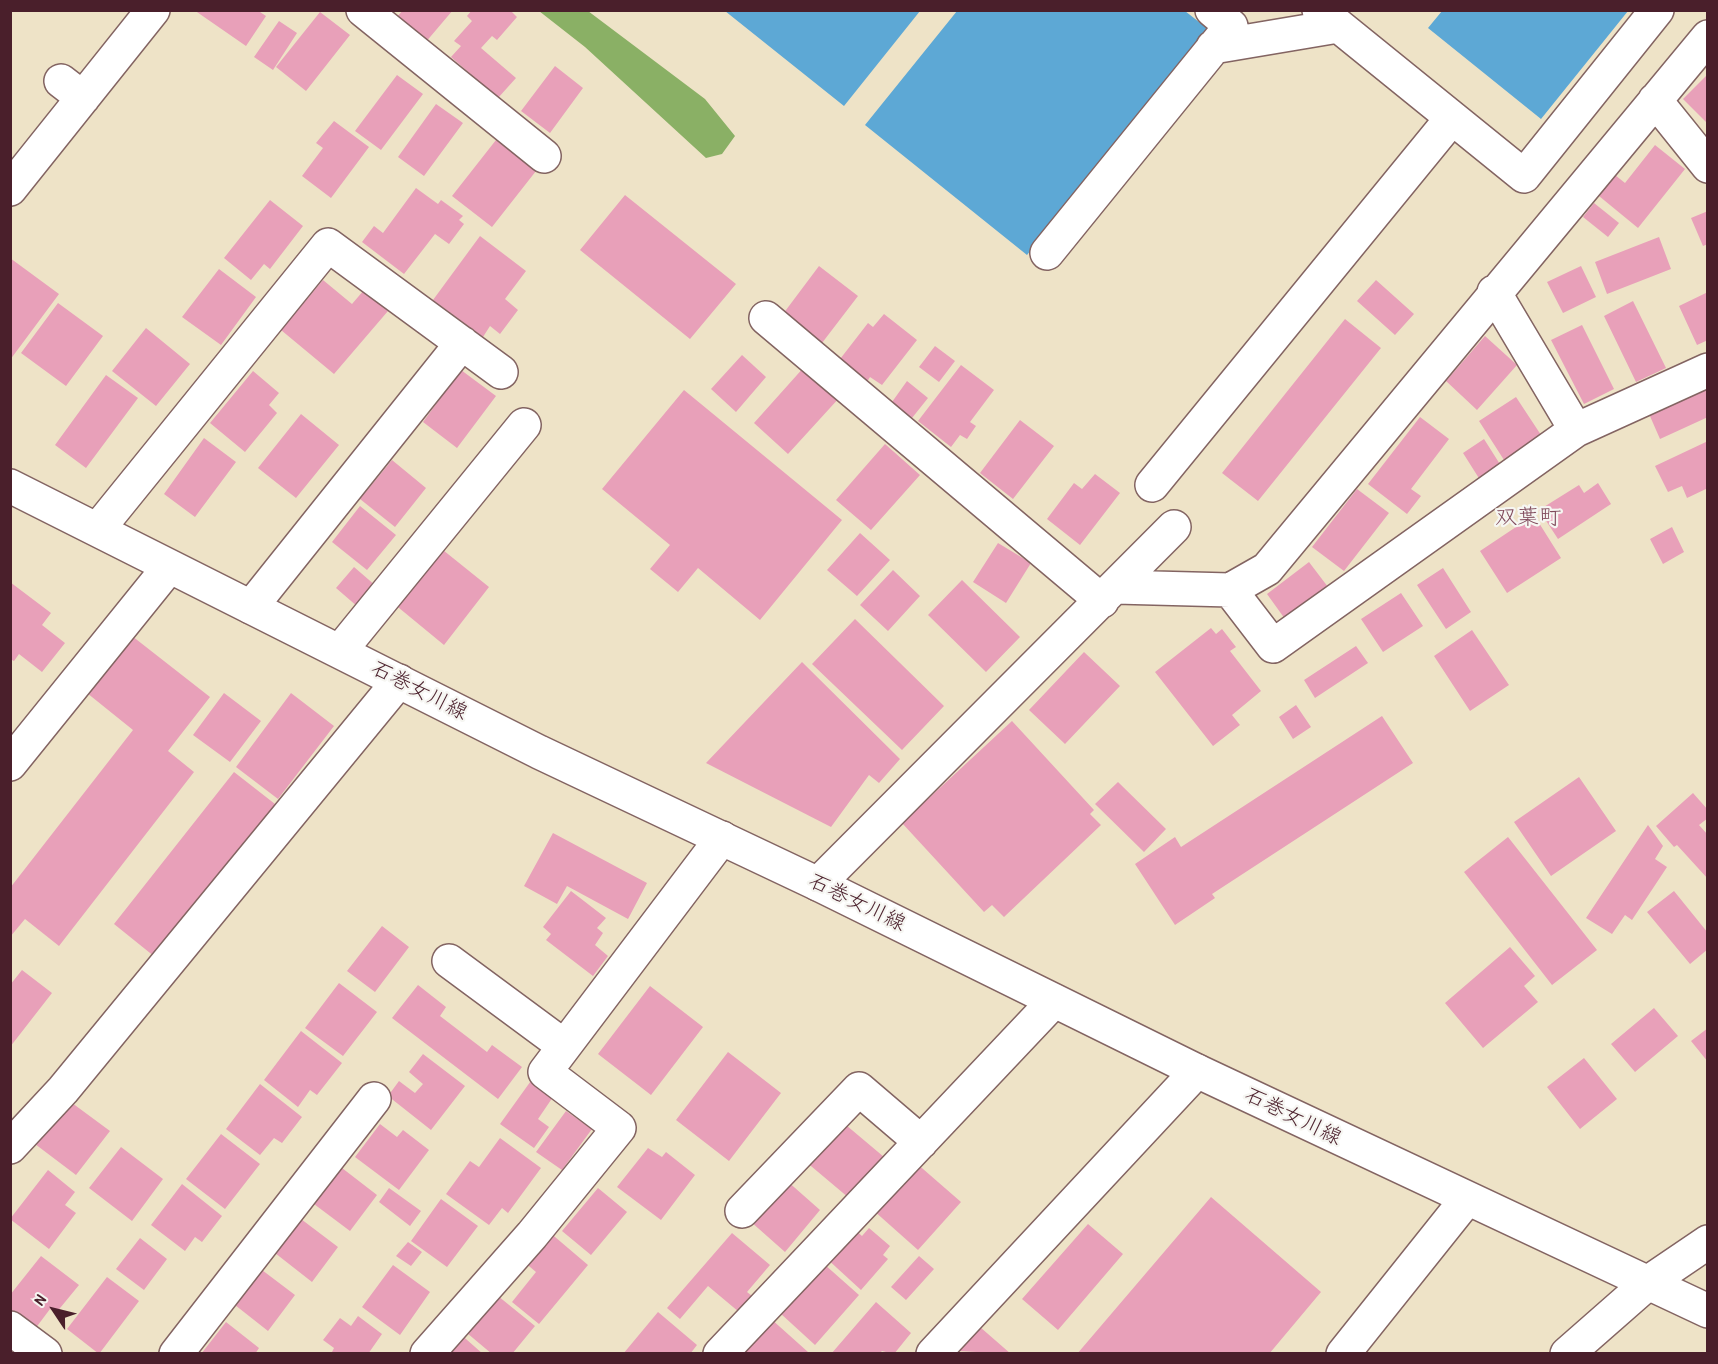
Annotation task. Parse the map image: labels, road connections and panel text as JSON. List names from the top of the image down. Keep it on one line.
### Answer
{"streets":{"street":["石巻女川線"]},"districts":["双葉町"],"north":"top left"}
